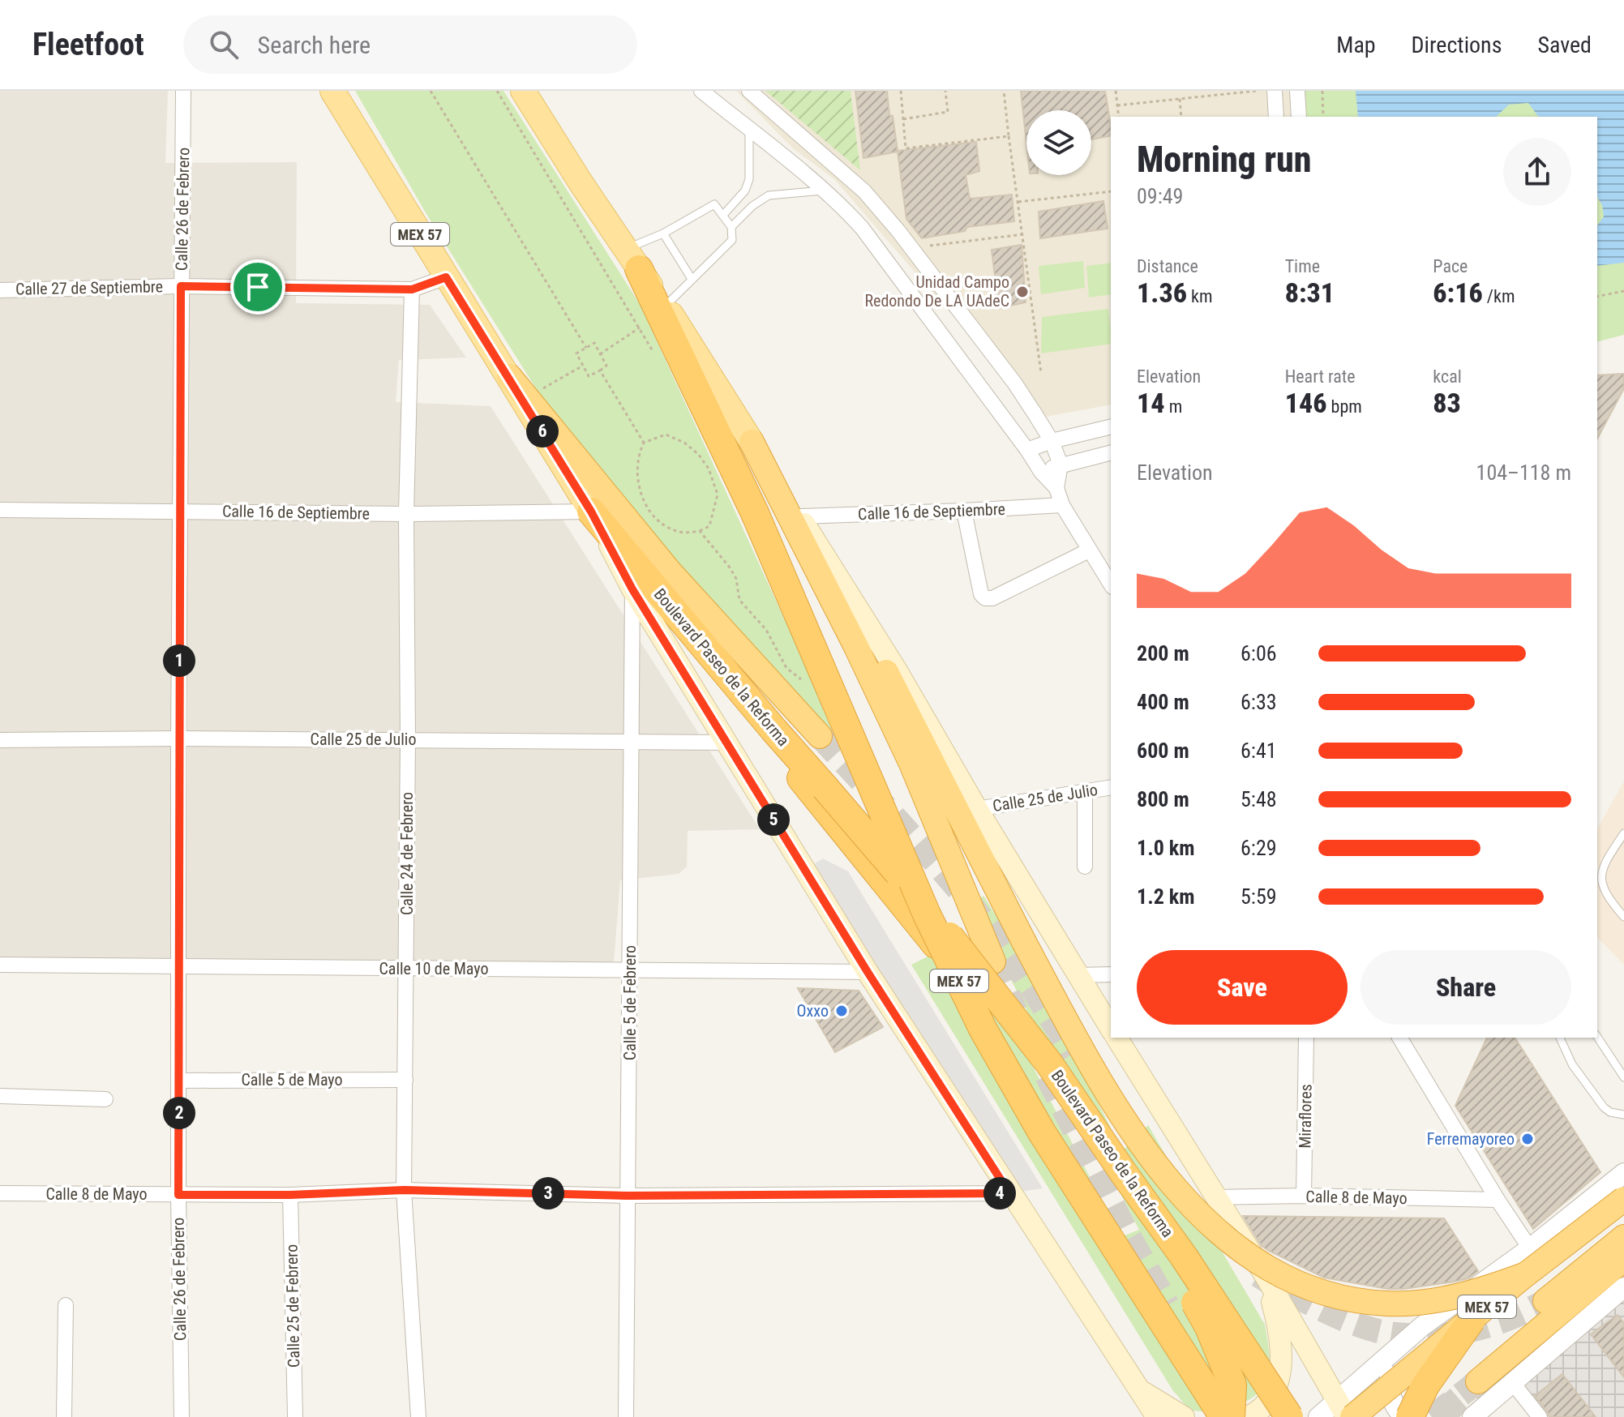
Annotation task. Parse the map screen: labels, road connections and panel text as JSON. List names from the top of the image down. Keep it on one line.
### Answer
{"streets":{"highway":["MEX 57","Boulevard Paseo de la Reforma"],"street":["Calle 26 de Febrero","Calle 27 de Septiembre","Calle 16 de Septiembre","Calle 25 de Julio","Calle 24 de Febrero","Calle 10 de Mayo","Calle 5 de Febrero","Calle 5 de Mayo","Miraflores","Calle 8 de Mayo","Calle 25 de Febrero"]},"crossings":[["Calle 26 de Febrero","Calle 27 de Septiembre"],["Calle 26 de Febrero","Calle 16 de Septiembre"],["Calle 26 de Febrero","Calle 25 de Julio"],["Calle 26 de Febrero","Calle 10 de Mayo"],["Calle 26 de Febrero","Calle 5 de Mayo"],["Calle 26 de Febrero","Calle 8 de Mayo"],["Calle 27 de Septiembre","Calle 24 de Febrero"],["Calle 16 de Septiembre","Boulevard Paseo de la Reforma"],["Calle 16 de Septiembre","Calle 24 de Febrero"],["Calle 25 de Julio","Calle 24 de Febrero"],["Calle 25 de Julio","Calle 5 de Febrero"],["Calle 24 de Febrero","Calle 10 de Mayo"],["Calle 24 de Febrero","Calle 5 de Mayo"],["Calle 24 de Febrero","Calle 8 de Mayo"],["Calle 10 de Mayo","Calle 5 de Febrero"],["Calle 5 de Febrero","Calle 8 de Mayo"],["Miraflores","Calle 8 de Mayo"],["Calle 8 de Mayo","Calle 25 de Febrero"]],"places":["Unidad Campo Redondo De LA UAdeC","Oxxo","Ferremayoreo"],"page":{"header":"Fleetfoot","search":"Search here","nav":["Map","Directions","Saved"],"heading":["Morning run","09:49"],"stats":[["Distance","1.36 km"],["Time","8:31"],["Pace","6:16 /km"],["Elevation","14 m"],["Heart rate","146 bpm"],["kcal","83"]],"pins":["6","1","5","2","3","4"],"chart":["Elevation","104–118 m"],"list":[{"name":"200 m","note":"6:06"},{"name":"400 m","note":"6:33"},{"name":"600 m","note":"6:41"},{"name":"800 m","note":"5:48"},{"name":"1.0 km","note":"6:29"},{"name":"1.2 km","note":"5:59"}],"buttons":["Save","Share"]}}
